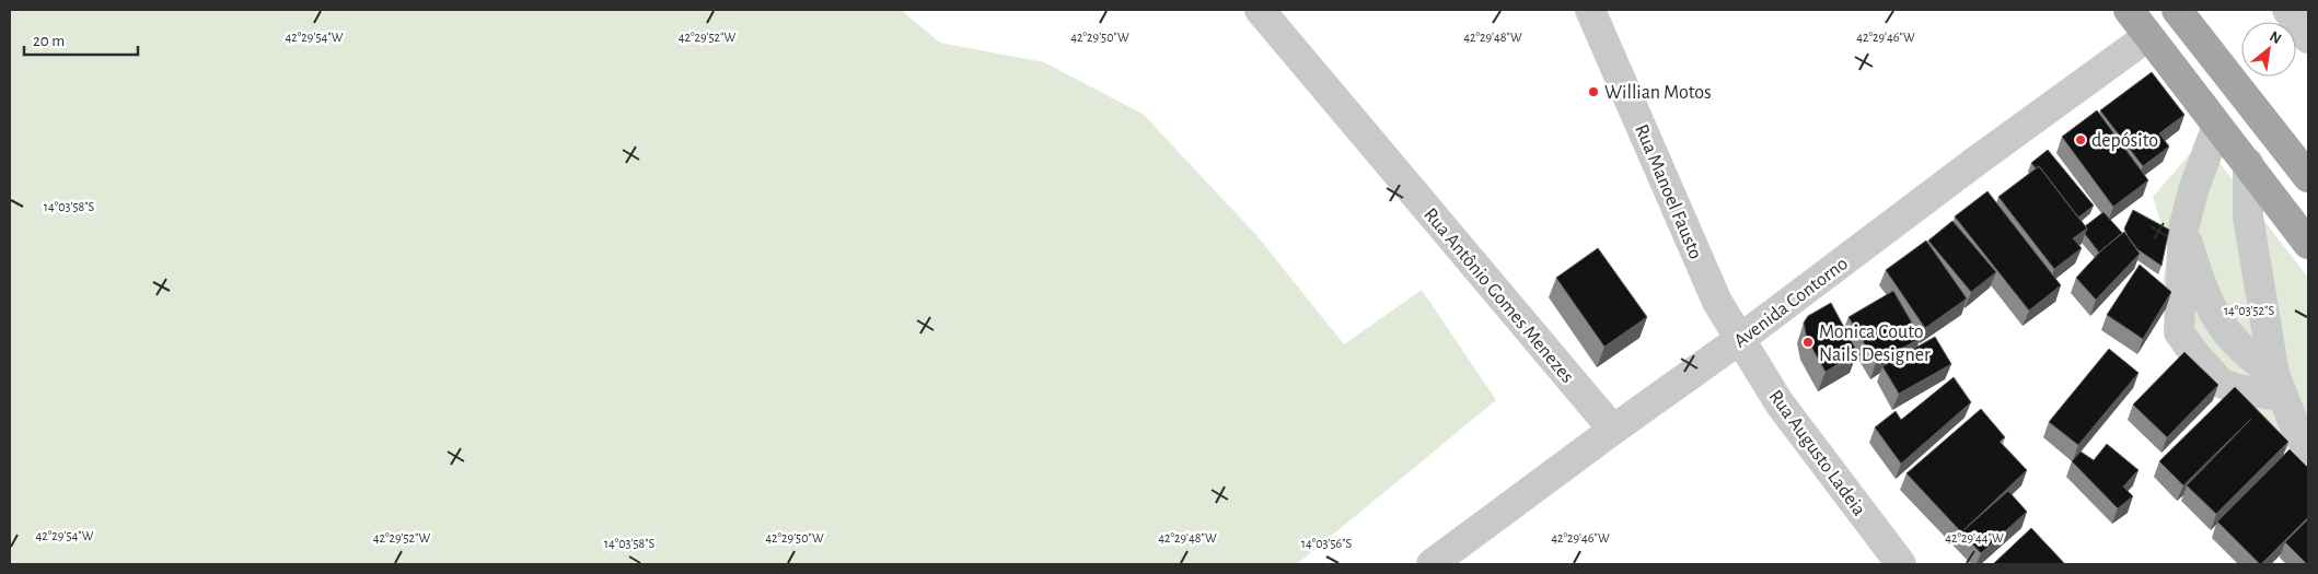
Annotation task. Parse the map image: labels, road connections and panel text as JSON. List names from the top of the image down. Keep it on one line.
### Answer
{"streets":{"street":["Rua Manoel Fausto","Rua Antônio Gomes Menezes","Avenida Contorno","Rua Augusto Ladeia"]},"crossings":[["Rua Manoel Fausto","Avenida Contorno"],["Rua Manoel Fausto","Rua Augusto Ladeia"],["Rua Antônio Gomes Menezes","Avenida Contorno"],["Avenida Contorno","Rua Augusto Ladeia"]],"places":["Willian Motos","depósito","Monica Couto Nails Designer"],"scale_bar":"20 m","north":"top right","coordinates":["42°29'54\"W","42°29'52\"W","42°29'50\"W","42°29'48\"W","42°29'46\"W","14°03'58\"S","14°03'52\"S","42°29'44\"W","14°03'56\"S"]}
